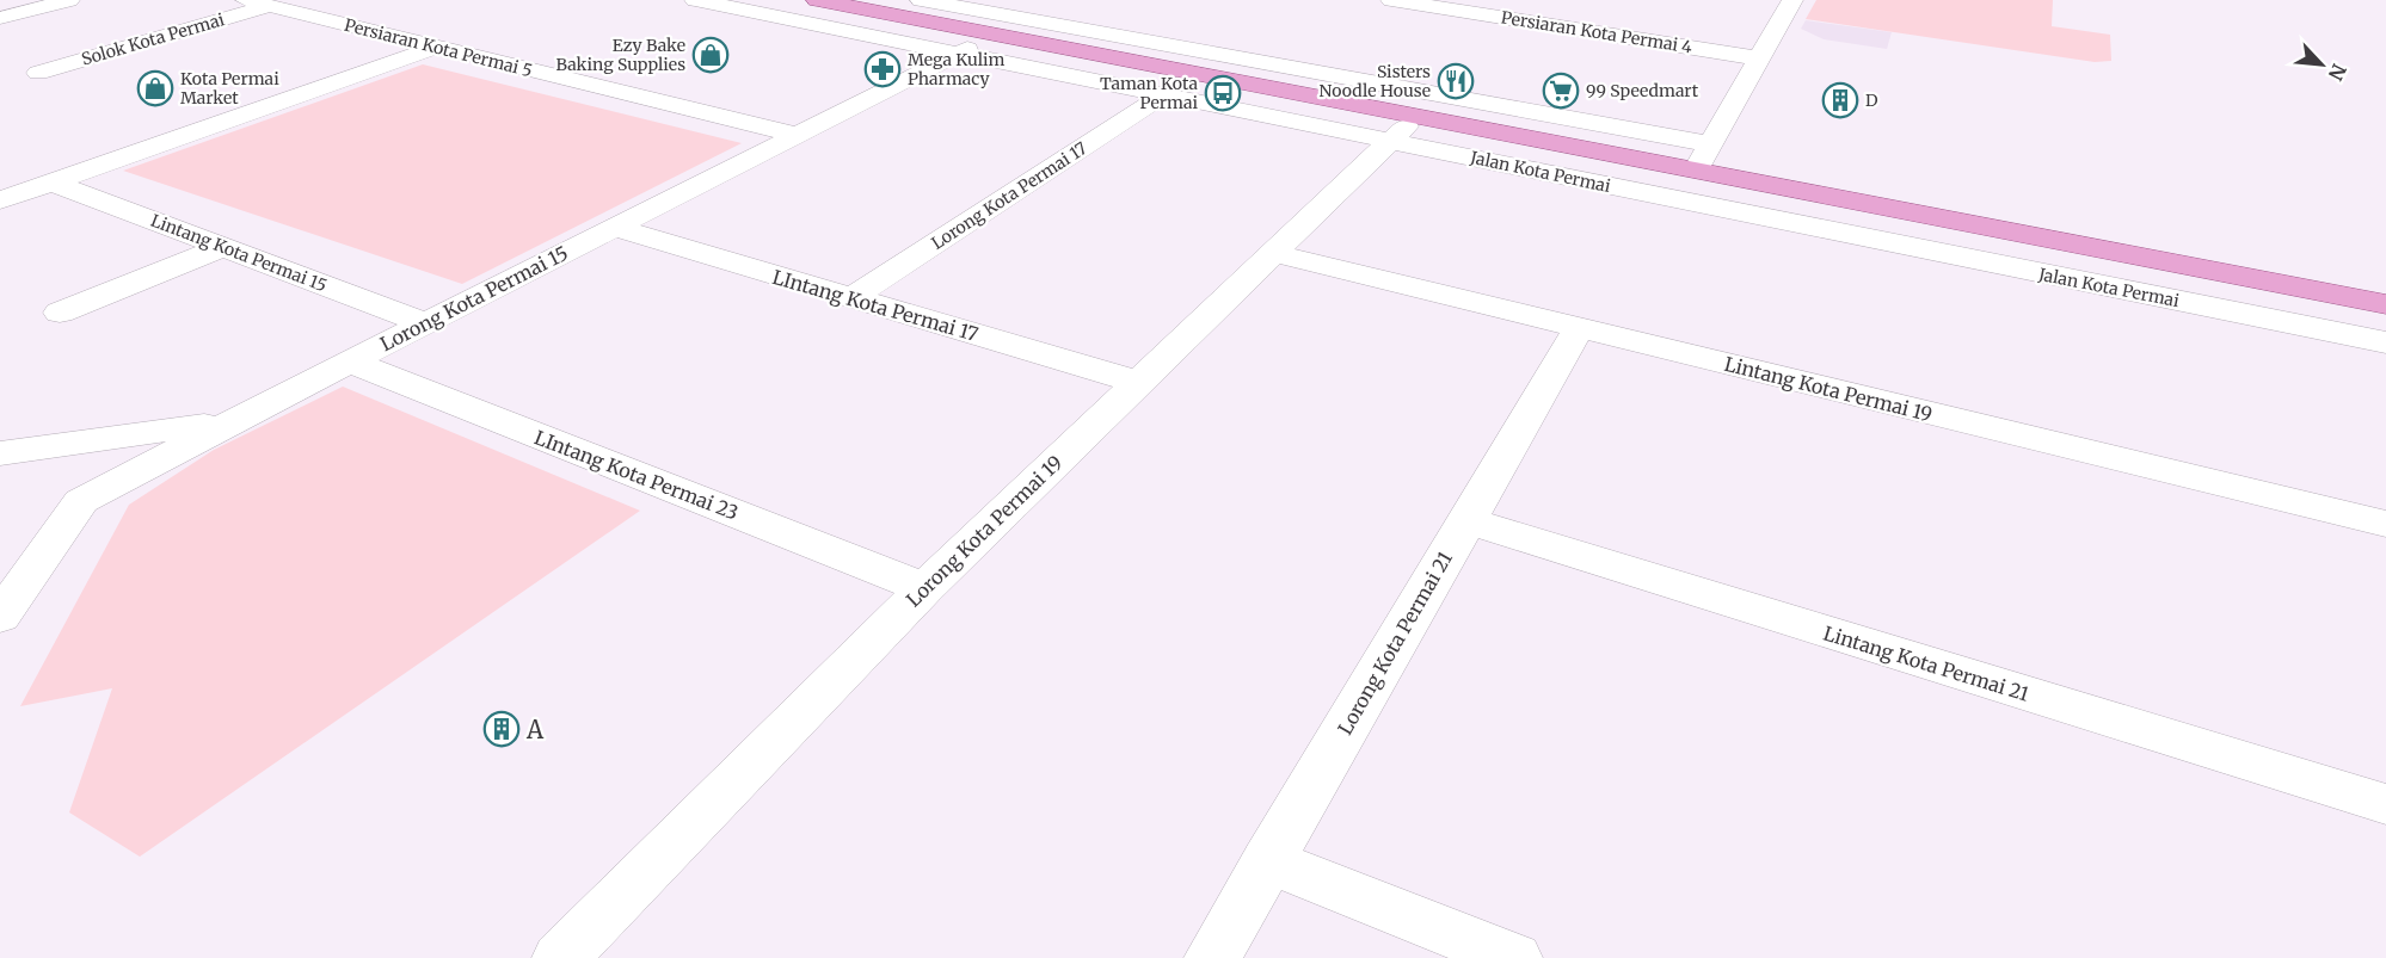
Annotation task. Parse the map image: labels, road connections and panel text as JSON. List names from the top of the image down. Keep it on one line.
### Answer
{"streets":{"main road":["Jalan Kota Permai"],"street":["Persiaran Kota Permai 4","Solok Kota Permai","Persiaran Kota Permai 5","Lorong Kota Permai 17","Lintang Kota Permai 15","Lorong Kota Permai 15","LIntang Kota Permai 17","Lintang Kota Permai 19","LIntang Kota Permai 23","Lorong Kota Permai 19","Lorong Kota Permai 21","Lintang Kota Permai 21"]},"crossings":[["Solok Kota Permai","Persiaran Kota Permai 5"],["Persiaran Kota Permai 5","Lorong Kota Permai 15"],["Jalan Kota Permai","Lorong Kota Permai 17"],["Jalan Kota Permai","Lorong Kota Permai 15"],["Jalan Kota Permai","Lorong Kota Permai 19"],["Lorong Kota Permai 17","LIntang Kota Permai 17"],["Lintang Kota Permai 15","Lorong Kota Permai 15"],["Lorong Kota Permai 15","LIntang Kota Permai 17"],["Lorong Kota Permai 15","LIntang Kota Permai 23"],["LIntang Kota Permai 17","Lorong Kota Permai 19"],["Lintang Kota Permai 19","Lorong Kota Permai 19"],["Lintang Kota Permai 19","Lorong Kota Permai 21"],["LIntang Kota Permai 23","Lorong Kota Permai 19"],["Lorong Kota Permai 21","Lintang Kota Permai 21"]],"places":{"shop":["Ezy Bake Baking Supplies","Kota Permai Market"],"pharmacy":["Mega Kulim Pharmacy"],"restaurant":["Sisters Noodle House"],"supermarket":["99 Speedmart"],"bus stop":["Taman Kota Permai"],"building":["D","A"]},"north":"bottom right"}
